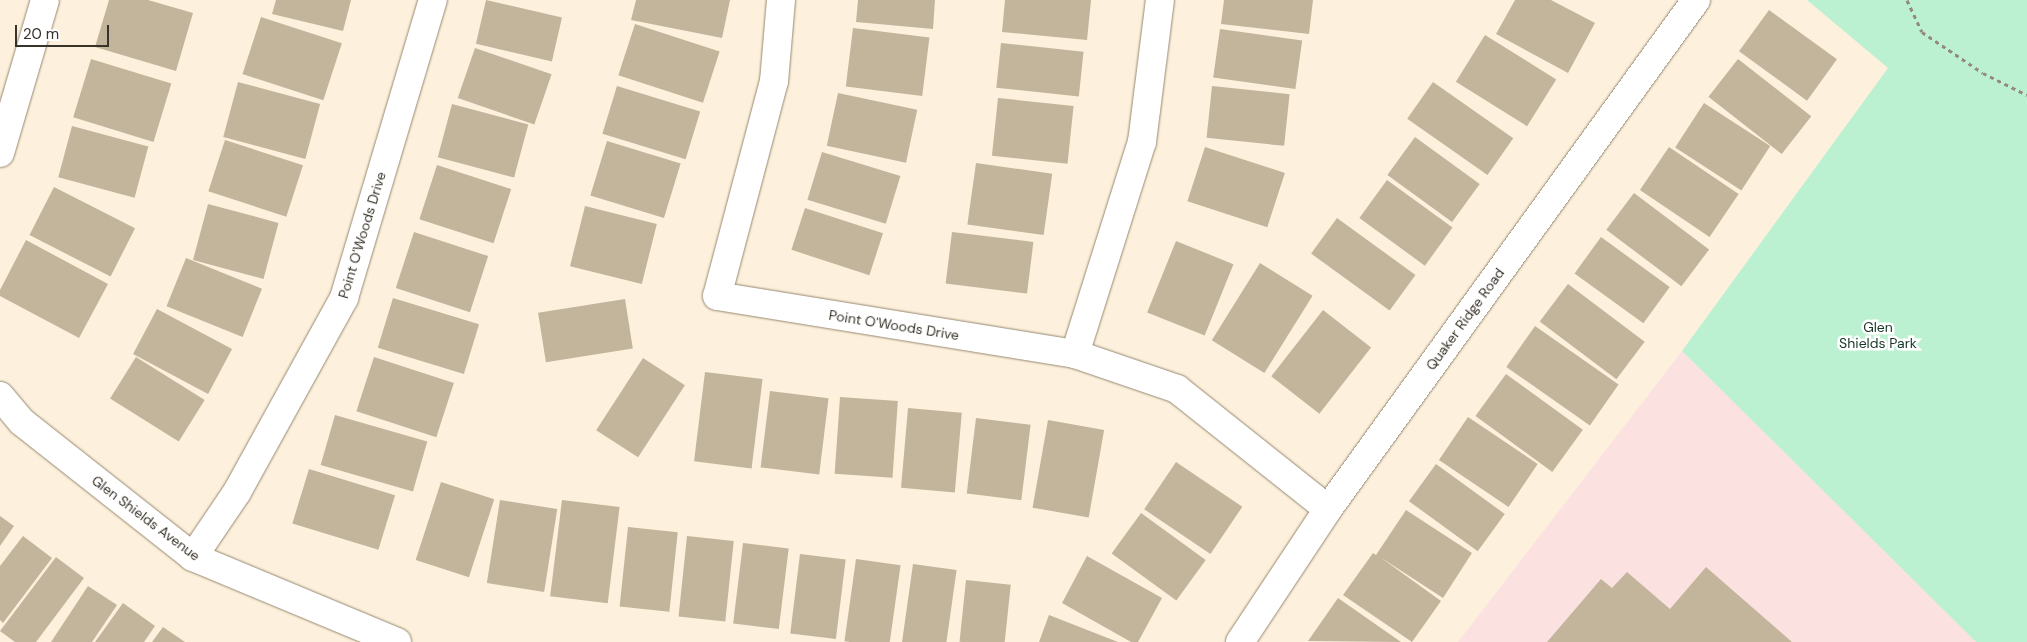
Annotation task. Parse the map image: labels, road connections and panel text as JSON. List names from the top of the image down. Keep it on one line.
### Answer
{"streets":{"street":["Point O'Woods Drive","Quaker Ridge Road","Glen Shields Avenue"]},"crossings":[["Point O'Woods Drive","Quaker Ridge Road"],["Point O'Woods Drive","Glen Shields Avenue"]],"parks":["Glen Shields Park"],"scale_bar":"20 m"}
